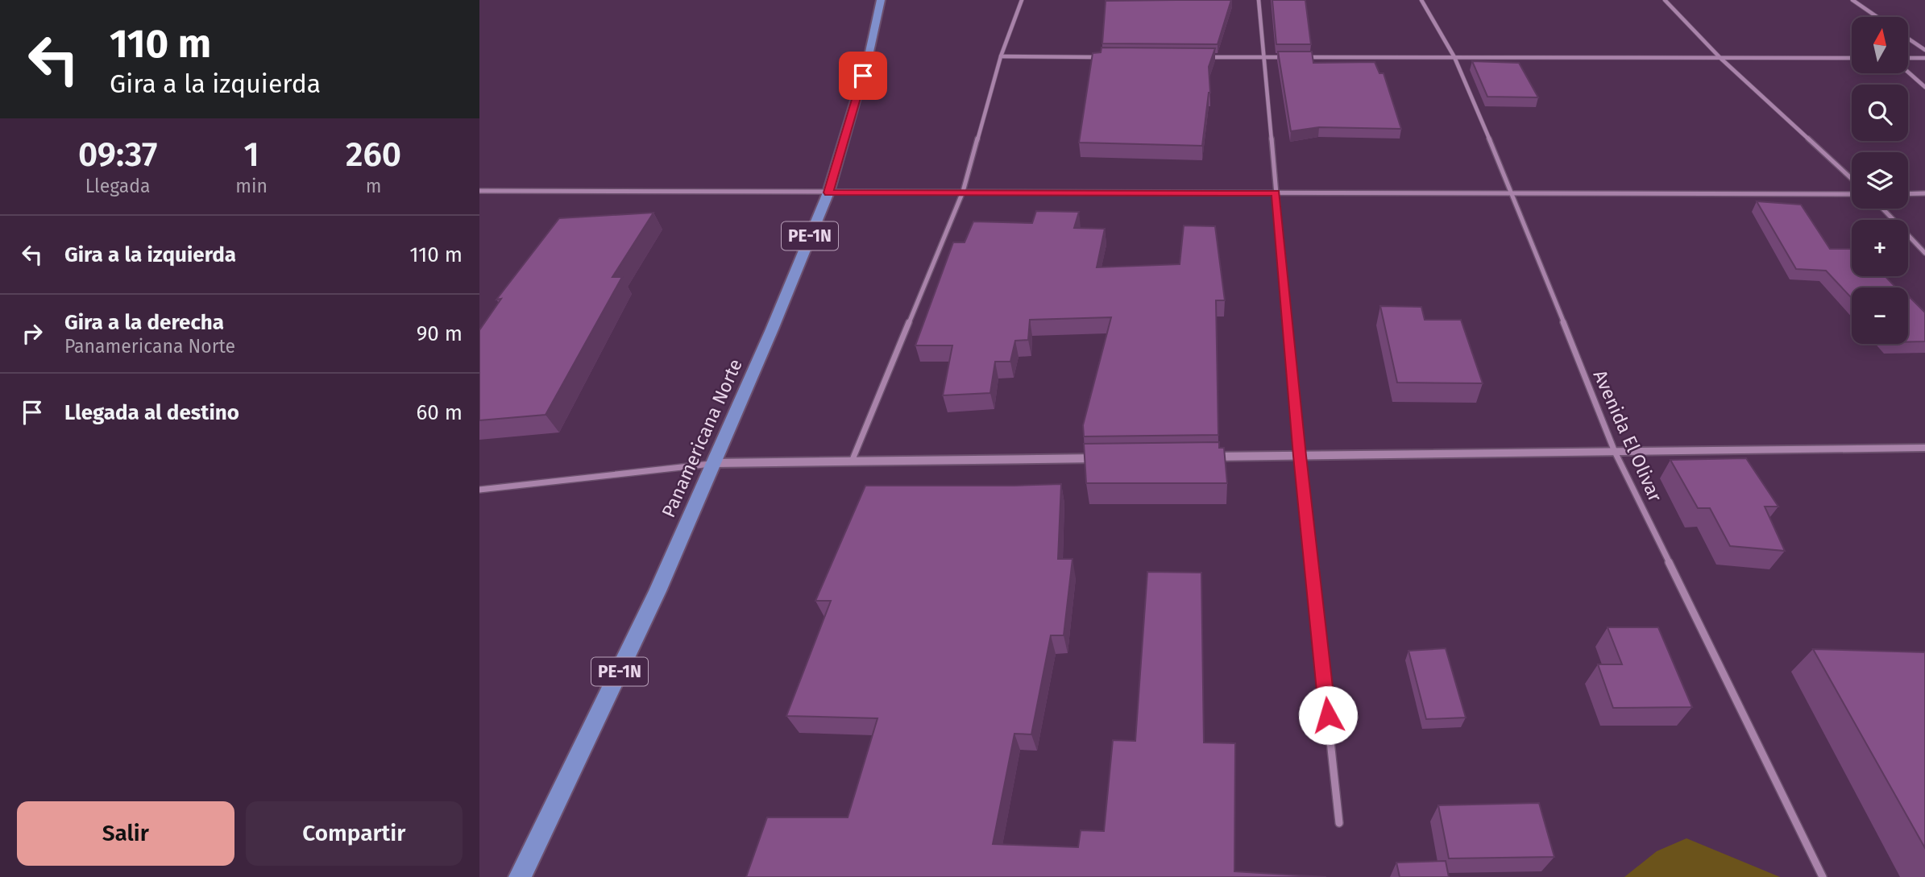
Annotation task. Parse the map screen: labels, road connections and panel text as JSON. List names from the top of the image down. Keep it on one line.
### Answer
{"streets":{"highway":["PE-1N","Panamericana Norte"],"street":["Avenida El Olivar"]},"north":"top","page":{"turn":["110 m","Gira a la izquierda"],"map_buttons":["+","−"],"eta":["09:37","Llegada","1","min","260","m"],"list":[{"name":"Gira a la izquierda","value":"110 m"},{"name":"Gira a la derecha","note":"Panamericana Norte","value":"90 m"},{"name":"Llegada al destino","value":"60 m"}],"buttons":["Salir","Compartir"]}}
